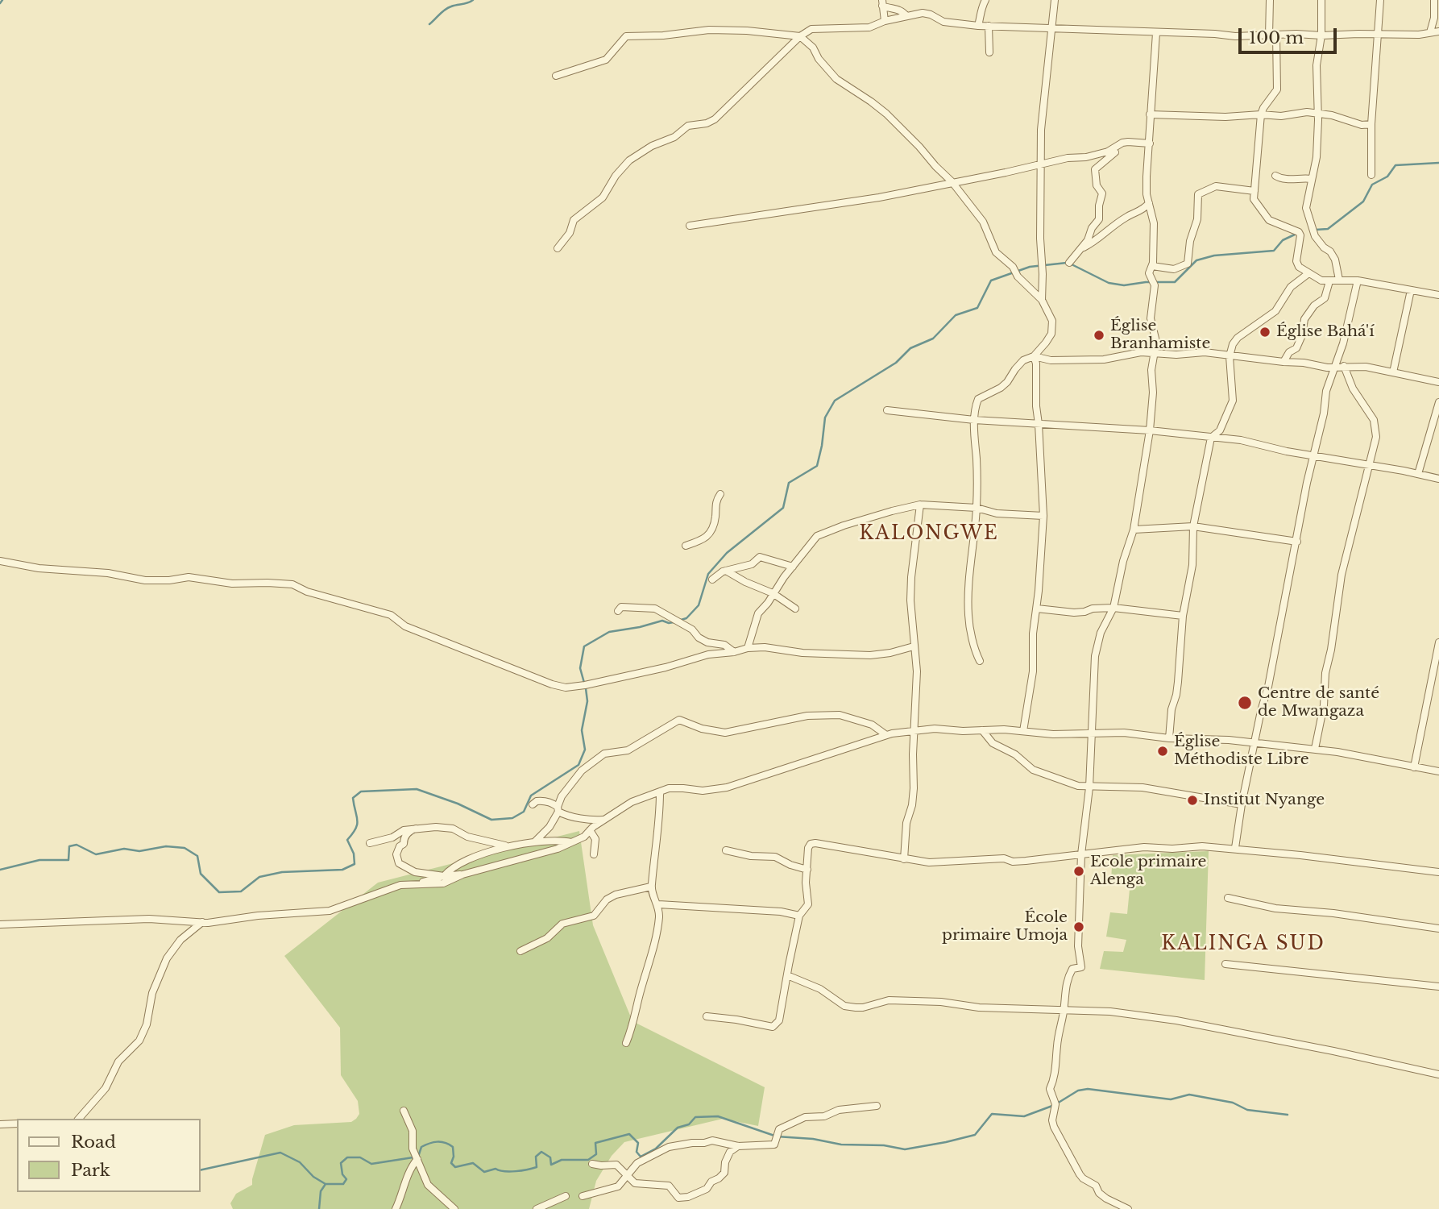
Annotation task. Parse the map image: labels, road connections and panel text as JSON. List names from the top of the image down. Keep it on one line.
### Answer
{"districts":["KALONGWE","KALINGA SUD"],"places":["Église Bahá'í","Église Branhamiste","Centre de santé de Mwangaza","Église Méthodiste Libre","Institut Nyange","Ecole primaire Alenga","École primaire Umoja"],"legend":["Road","Park"],"scale_bar":"100 m"}
